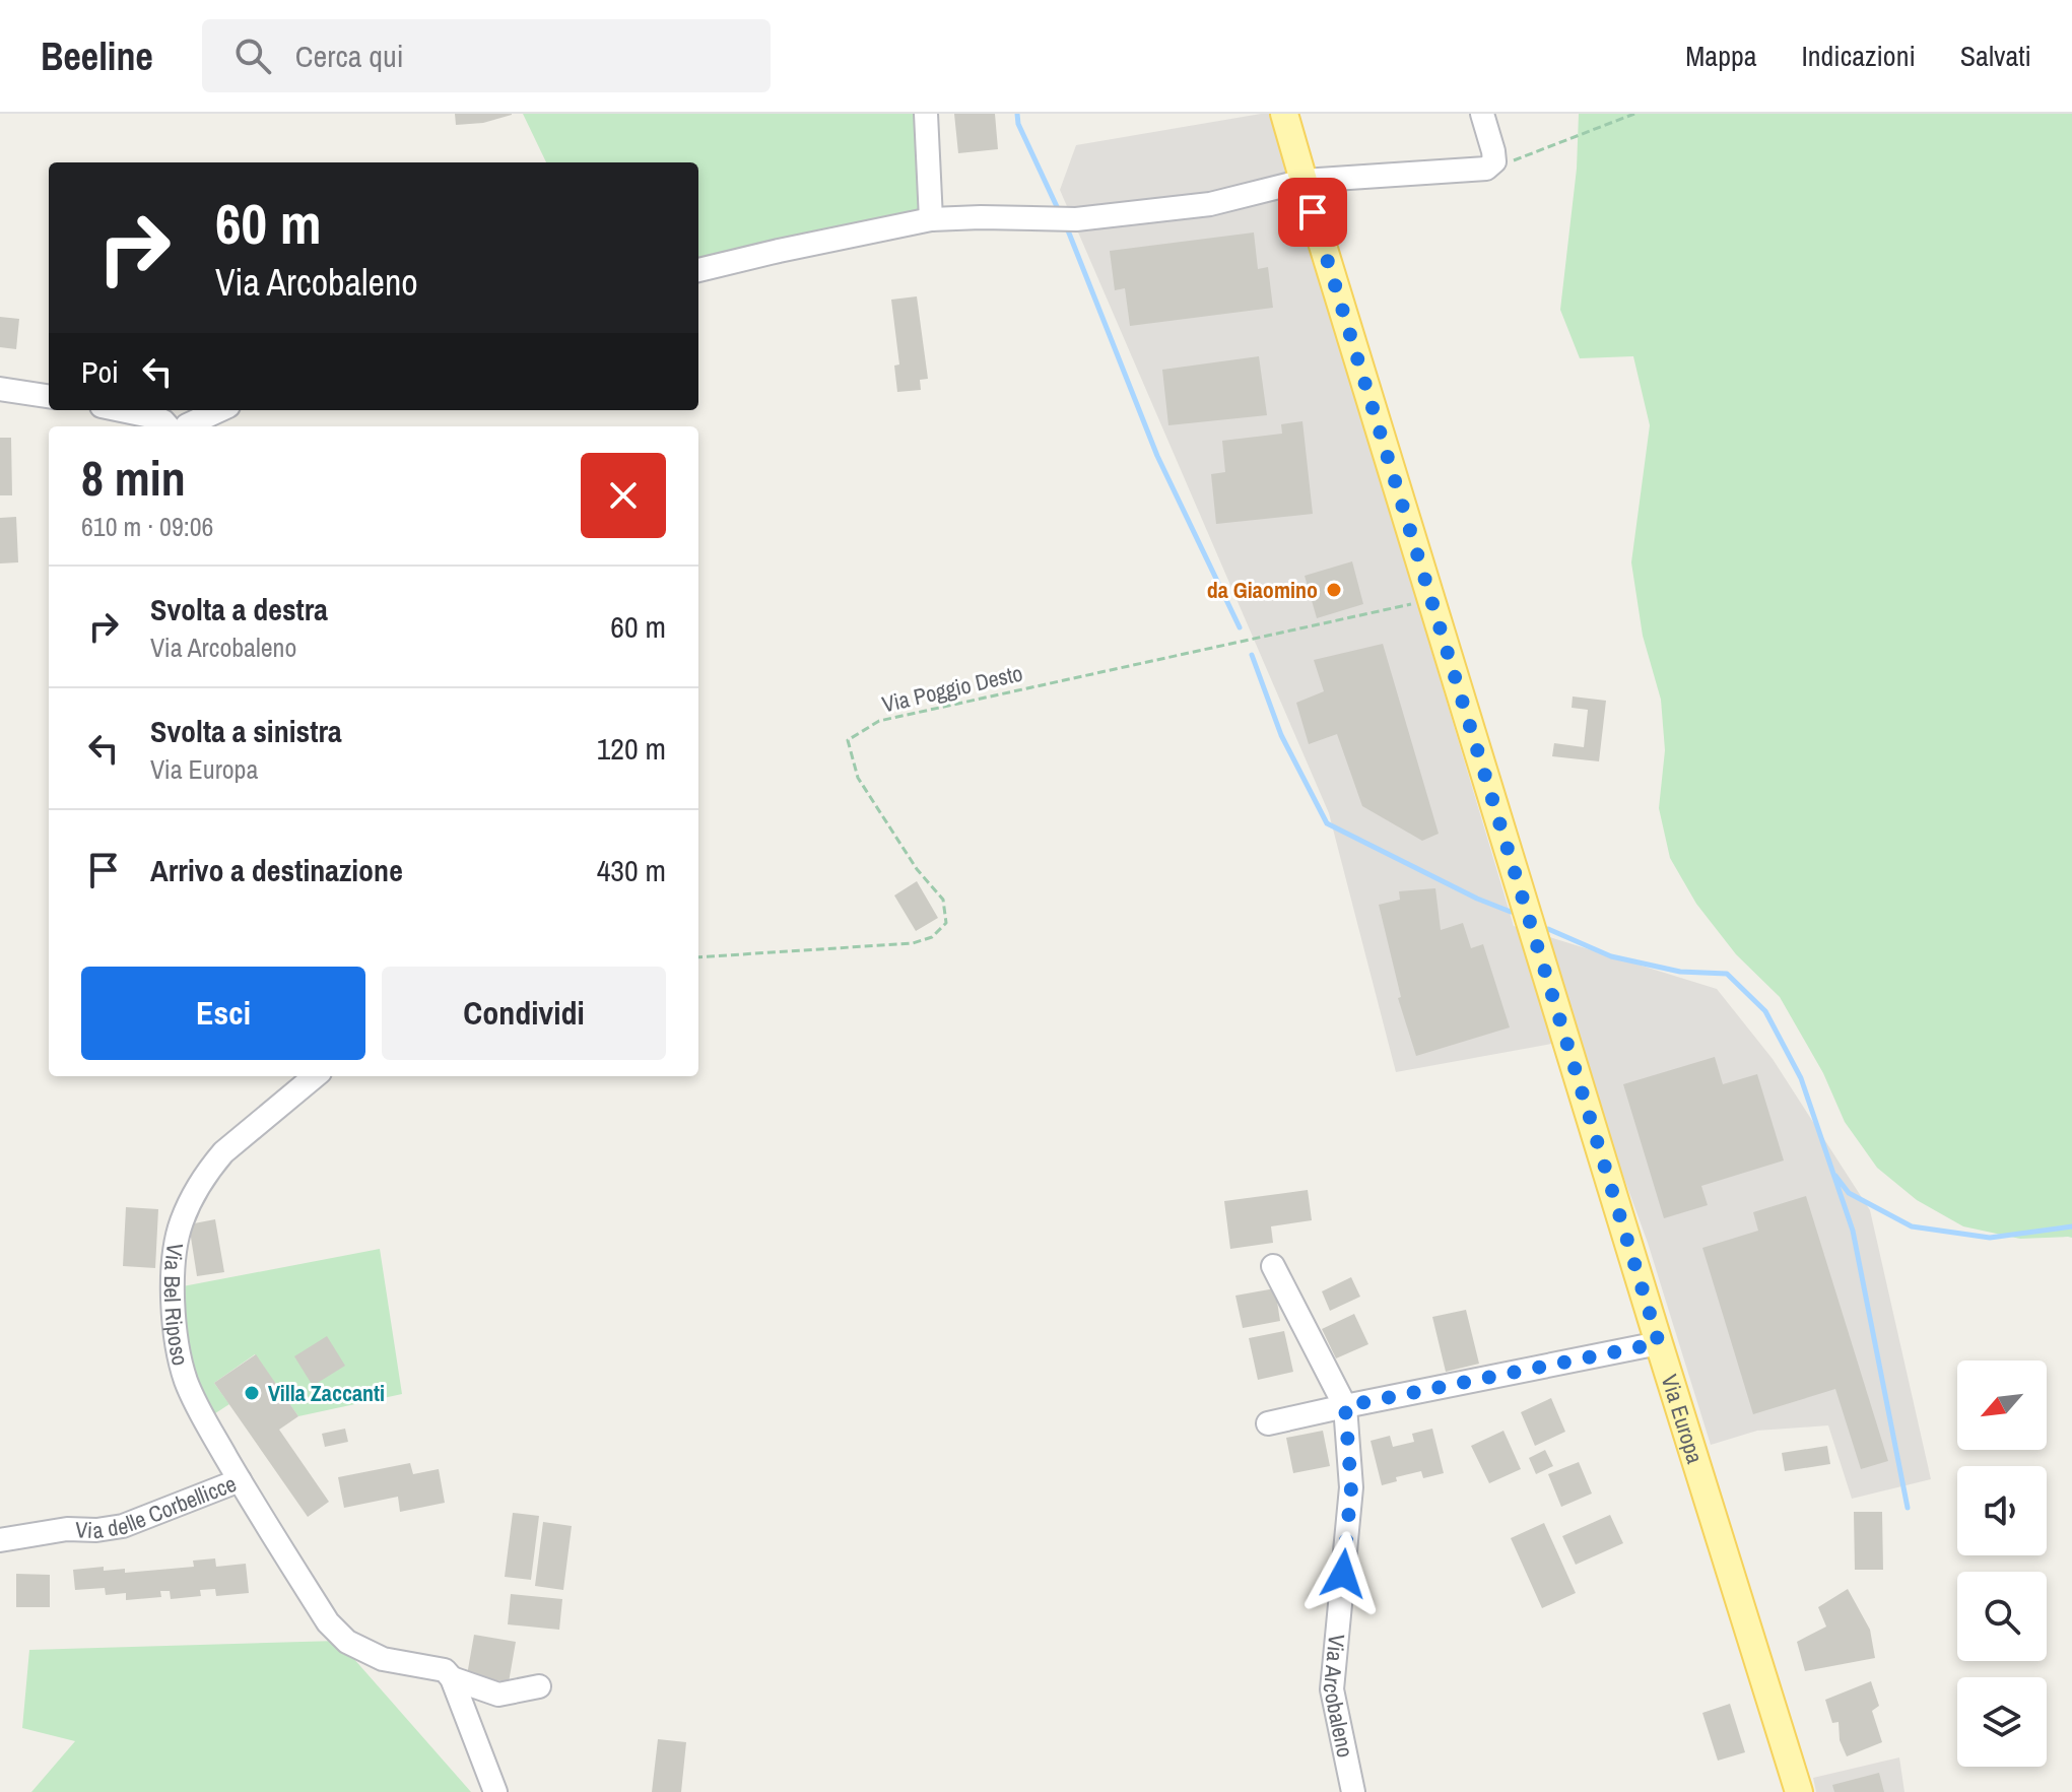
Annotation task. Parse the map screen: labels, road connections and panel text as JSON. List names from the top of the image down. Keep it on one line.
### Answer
{"streets":{"main road":["Via Europa"],"street":["Via Bel Riposo","Via delle Corbellicce","Via Arcobaleno"],"path":["Via Poggio Desto"]},"crossings":[["Via Poggio Desto","Via Europa"],["Via Bel Riposo","Via delle Corbellicce"]],"places":["da Giaomino","Villa Zaccanti"],"north":"bottom left","page":{"header":"Beeline","search":"Cerca qui","nav":["Mappa","Indicazioni","Salvati"],"turn":["60 m","Via Arcobaleno"],"then":"Poi","heading":["8 min","610 m · 09:06"],"list":[{"name":"Svolta a destra","note":"Via Arcobaleno","value":"60 m"},{"name":"Svolta a sinistra","note":"Via Europa","value":"120 m"},{"name":"Arrivo a destinazione","value":"430 m"}],"buttons":["Esci","Condividi"]}}
